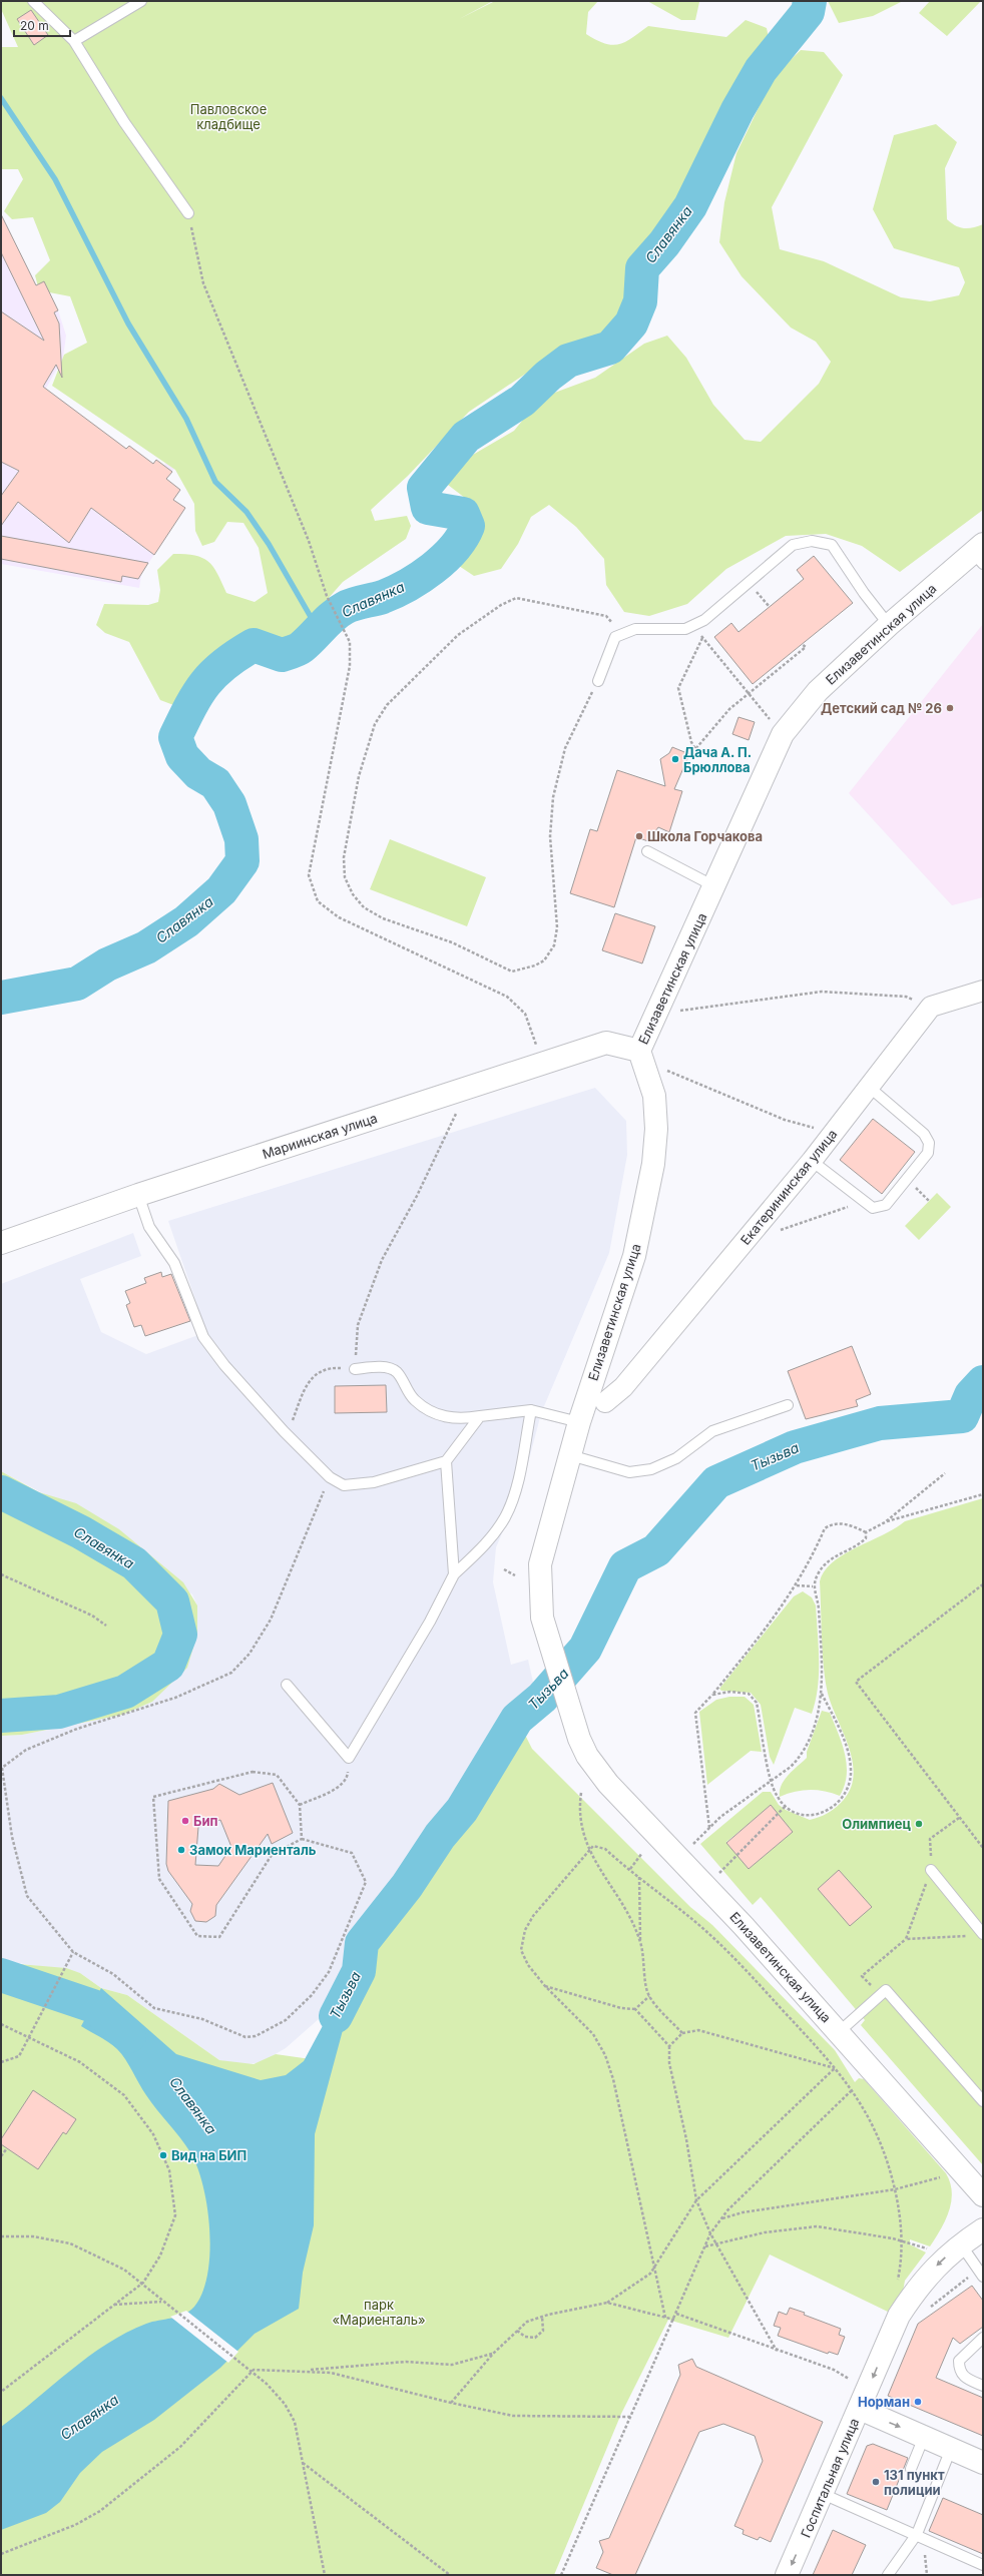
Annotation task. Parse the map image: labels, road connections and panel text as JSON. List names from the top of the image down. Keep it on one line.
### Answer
{"streets":{"street":["Елизаветинская улица","Мариинская улица","Екатерининская улица","Госпитальная улица"]},"crossings":[["Елизаветинская улица","Мариинская улица"]],"one_way":["Госпитальная улица"],"water":["Славянка","Тызьва"],"parks":["Павловское кладбище","парк «Мариенталь»"],"places":["Детский сад № 26","Дача А. П. Брюллова","Школа Горчакова","Бип","Олимпиец","Замок Мариенталь","Вид на БИП","Норман","131 пункт полиции"],"scale_bar":"20 m"}
